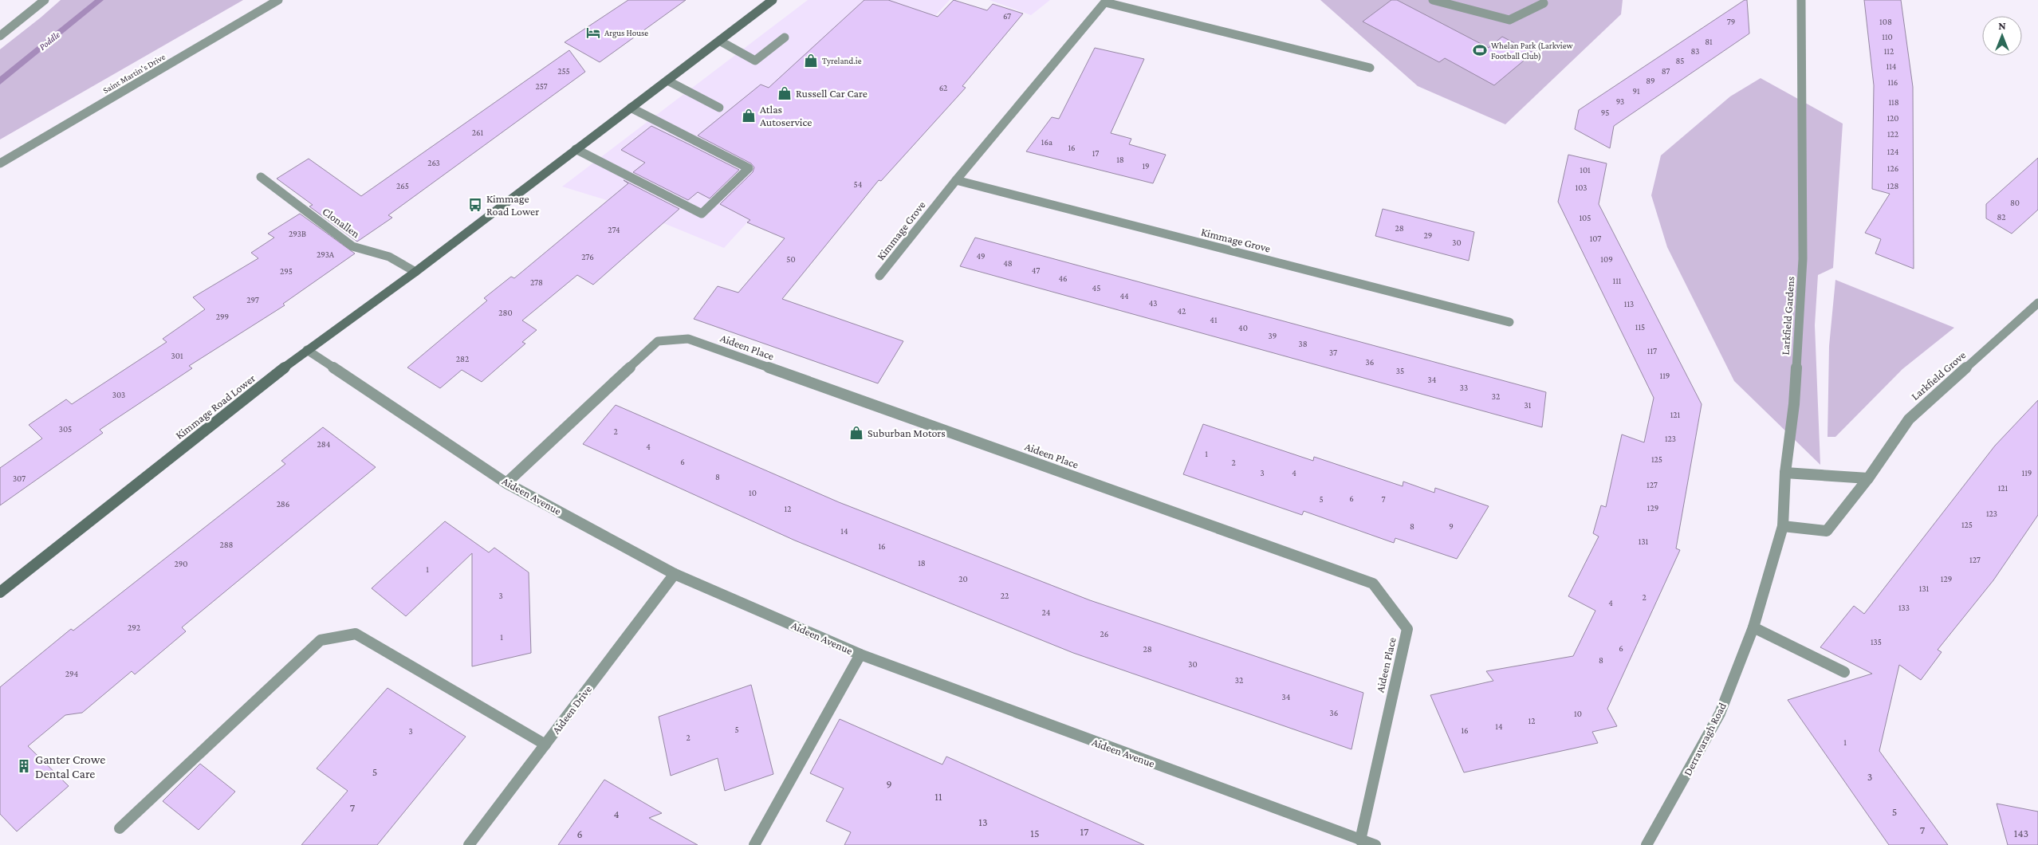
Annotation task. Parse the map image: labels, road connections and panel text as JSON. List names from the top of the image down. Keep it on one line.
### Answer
{"streets":{"main road":["Kimmage Road Lower"],"street":["Saint Martin's Drive","Clonallen","Kimmage Grove","Larkfield Gardens","Aideen Place","Larkfield Grove","Aideen Avenue","Aideen Drive","Derravaragh Road"]},"crossings":[["Clonallen","Kimmage Road Lower"],["Larkfield Gardens","Larkfield Grove"],["Larkfield Gardens","Derravaragh Road"],["Aideen Place","Aideen Avenue"],["Kimmage Road Lower","Aideen Avenue"],["Aideen Avenue","Aideen Drive"]],"water":["Poddle"],"places":{"hotel":["Argus House"],"sports":["Whelan Park (Larkview Football Club)"],"shop":["Tyreland.ie","Russell Car Care","Atlas Autoservice","Suburban Motors"],"bus stop":["Kimmage Road Lower"],"building":["Ganter Crowe Dental Care"]},"house_numbers":["67","79","108","110","81","83","112","85","114","255","87","89","116","257","62","91","93","118","95","120","261","122","16a","16","124","17","18","263","19","126","101","54","265","128","103","80","82","105","28","274","293B","29","107","30","293A","49","276","50","109","48","47","295","46","111","278","45","44","297","43","113","42","280","299","41","115","40","39","38","117","37","301","282","36","35","119","34","33","303","32","31","121","305","2","123","284","4","1","125","6","2","3","4","119","8","307","127","121","10","6","5","7","286","129","12","123","125","8","9","14","131","288","16","127","18","290","1","20","129","131","3","22","2","4","133","24","292","26","1","135","6","28","8","30","294","32","34","36","10","12","14","5","16","3","2","1","5","3","9","11","7","5","4","13","7","17","15","143","6"],"north":"top"}
